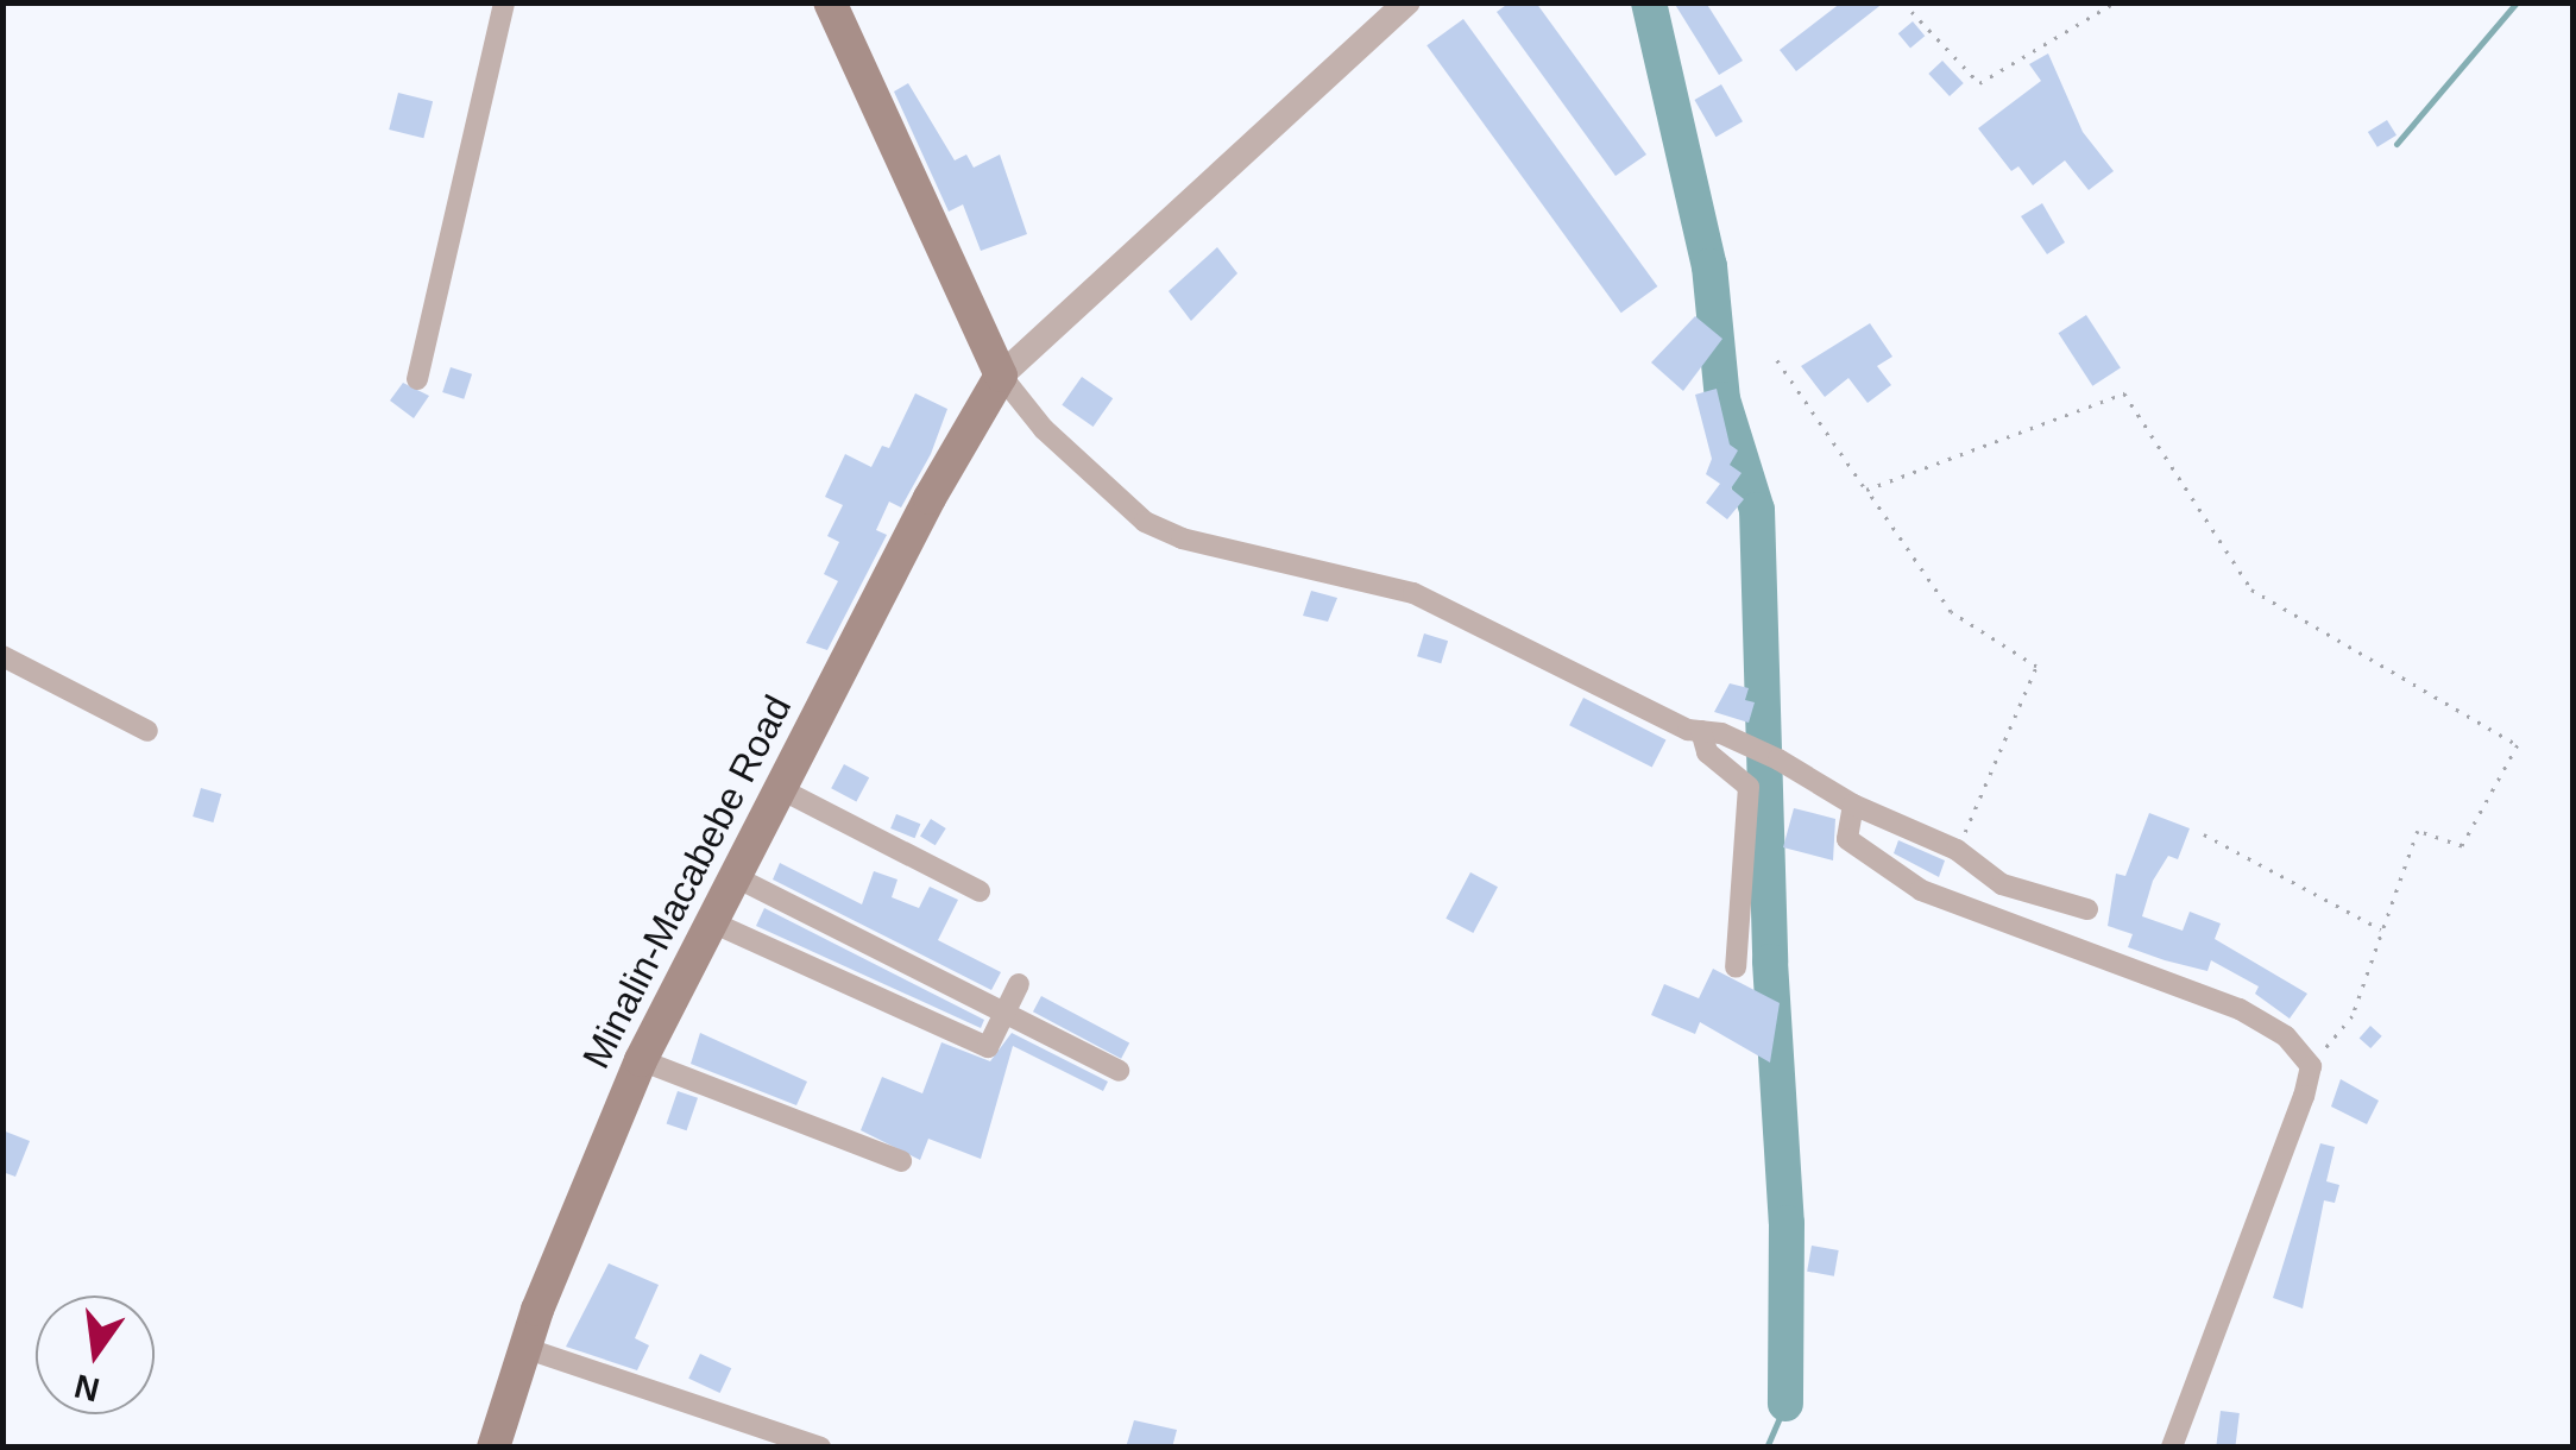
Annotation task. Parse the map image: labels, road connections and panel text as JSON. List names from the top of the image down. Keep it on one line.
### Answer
{"streets":{"main road":["Minalin-Macabebe Road"]},"north":"bottom"}
